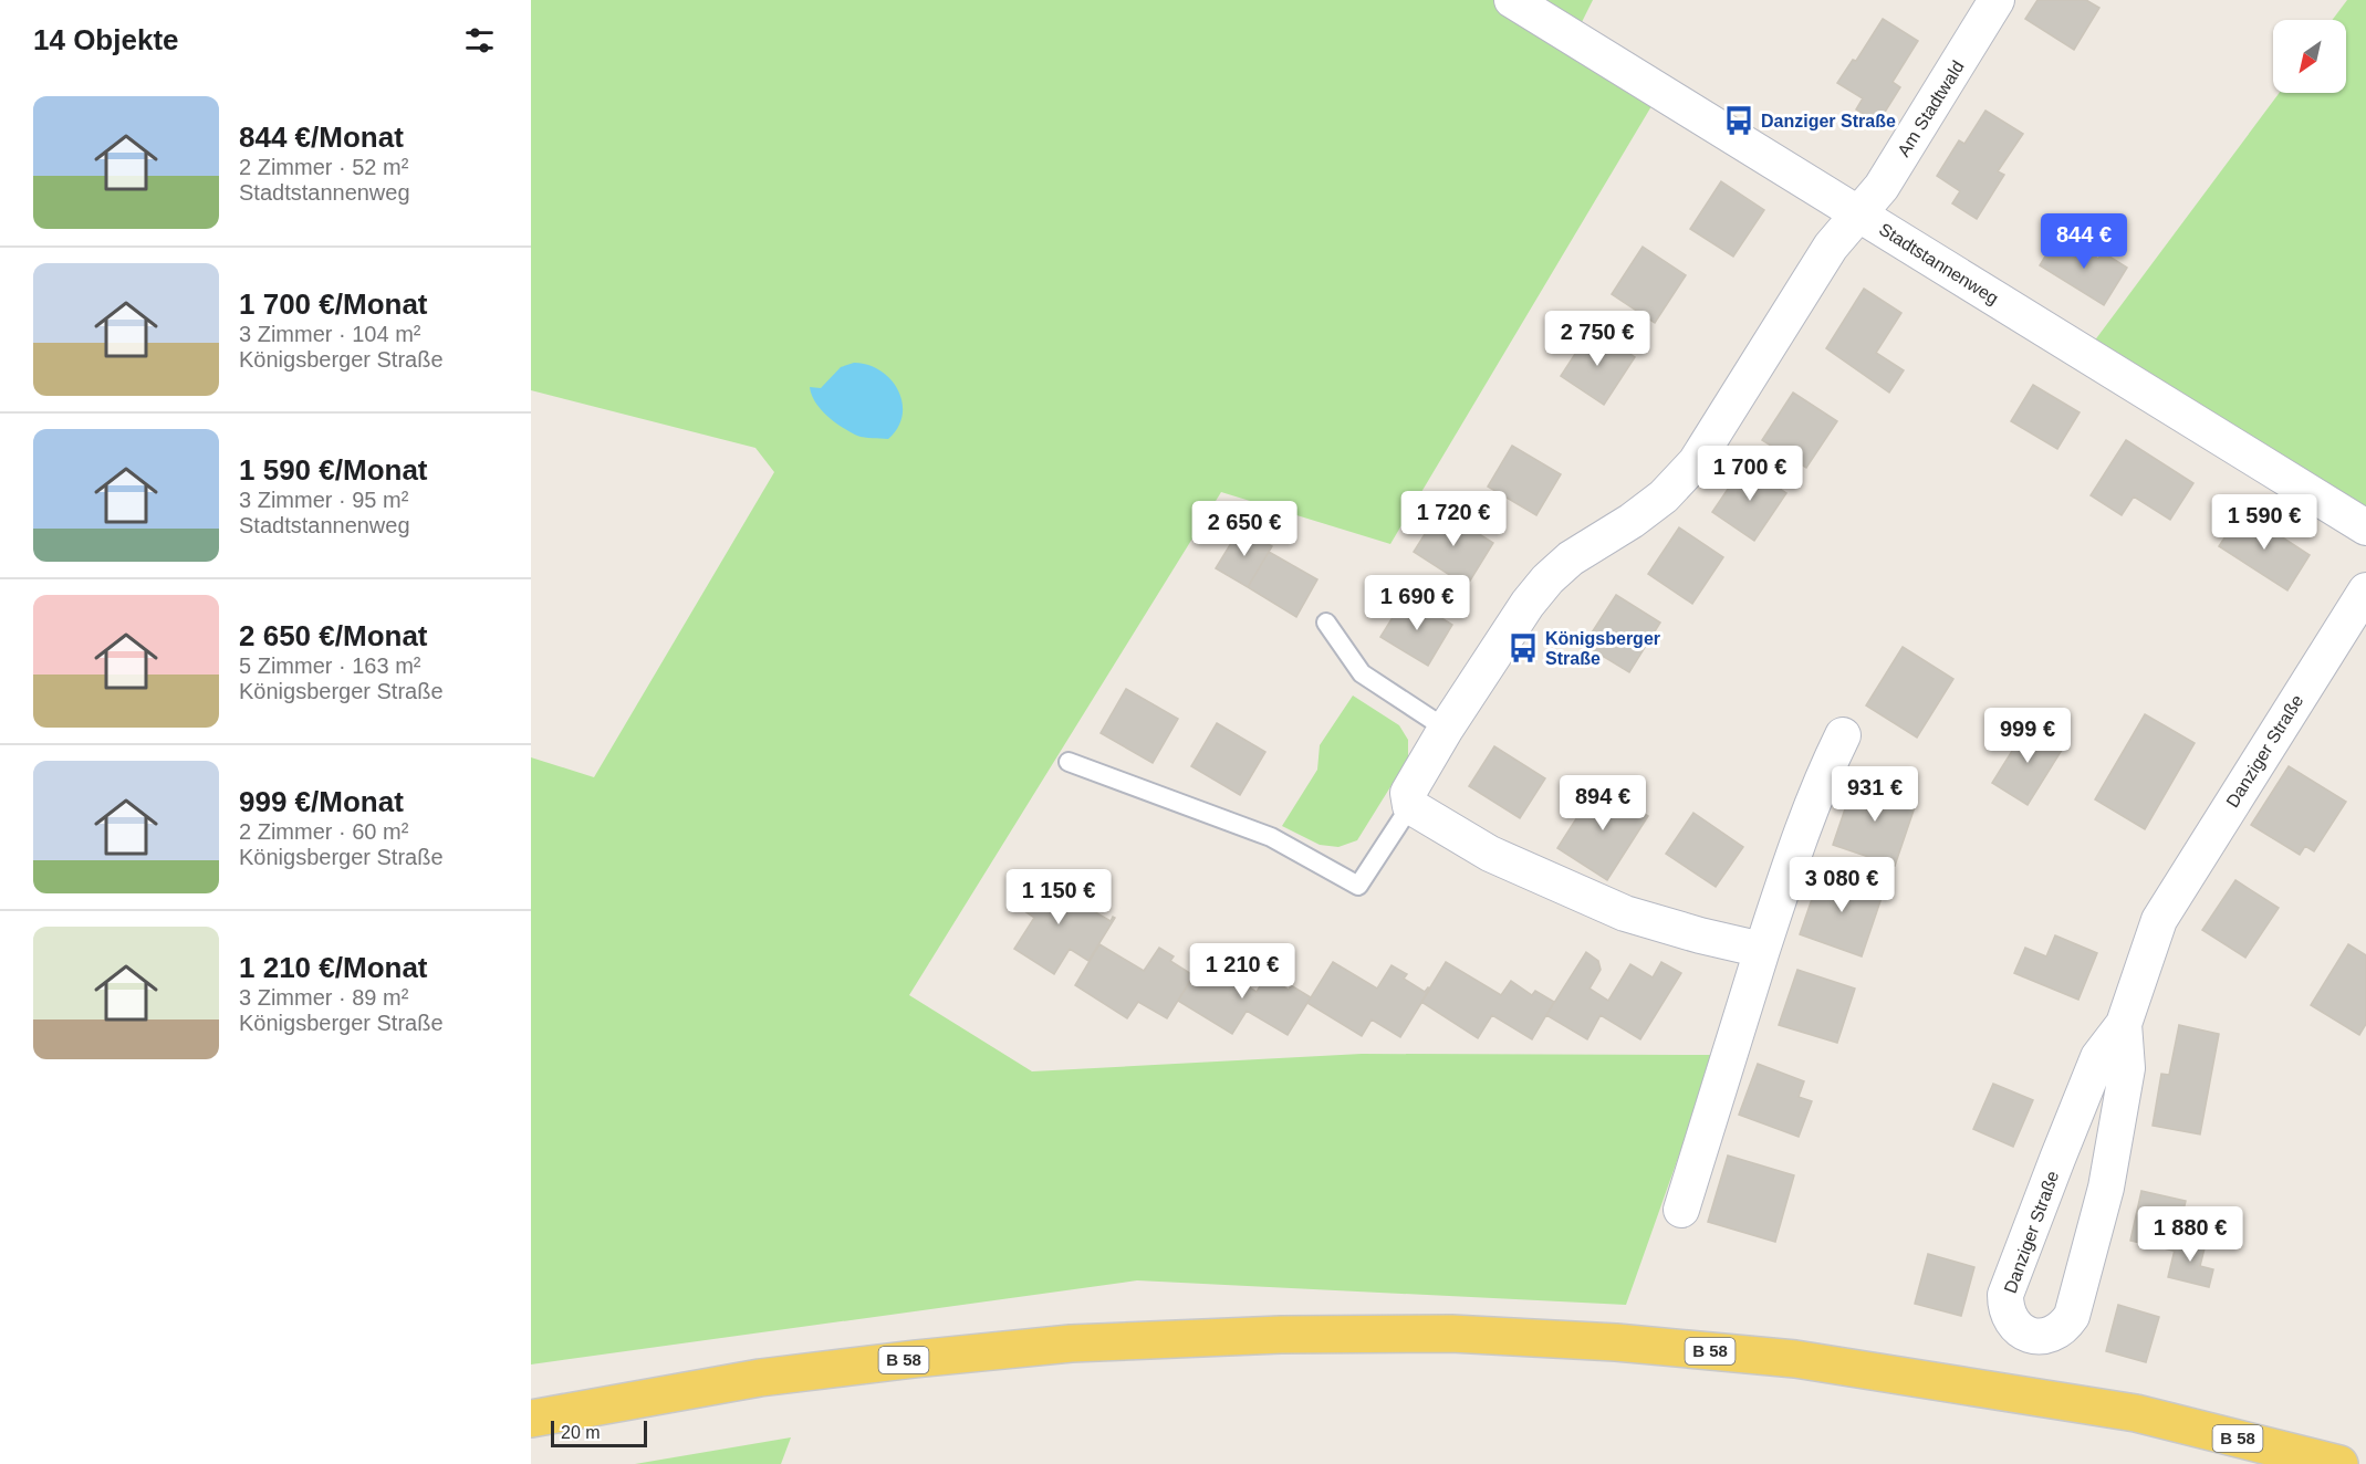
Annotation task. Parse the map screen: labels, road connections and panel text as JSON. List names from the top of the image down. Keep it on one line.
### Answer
{"streets":{"main road":["B 58"],"street":["Am Stadtwald","Stadtstannenweg","Danziger Straße"]},"crossings":[["Am Stadtwald","Stadtstannenweg"]],"places":{"bus stop":["Danziger Straße","Königsberger Straße"]},"scale_bar":"20 m","north":"bottom left","page":{"heading":"14 Objekte","list":[{"name":"844 €/Monat","note":"2 Zimmer · 52 m² · Stadtstannenweg"},{"name":"1 700 €/Monat","note":"3 Zimmer · 104 m² · Königsberger Straße"},{"name":"1 590 €/Monat","note":"3 Zimmer · 95 m² · Stadtstannenweg"},{"name":"2 650 €/Monat","note":"5 Zimmer · 163 m² · Königsberger Straße"},{"name":"999 €/Monat","note":"2 Zimmer · 60 m² · Königsberger Straße"},{"name":"1 210 €/Monat","note":"3 Zimmer · 89 m² · Königsberger Straße"}],"price":["844 €","2 750 €","1 700 €","1 720 €","1 590 €","2 650 €","1 690 €","999 €","931 €","894 €","3 080 €","1 150 €","1 210 €","1 880 €"],"scale":"20 m"}}
